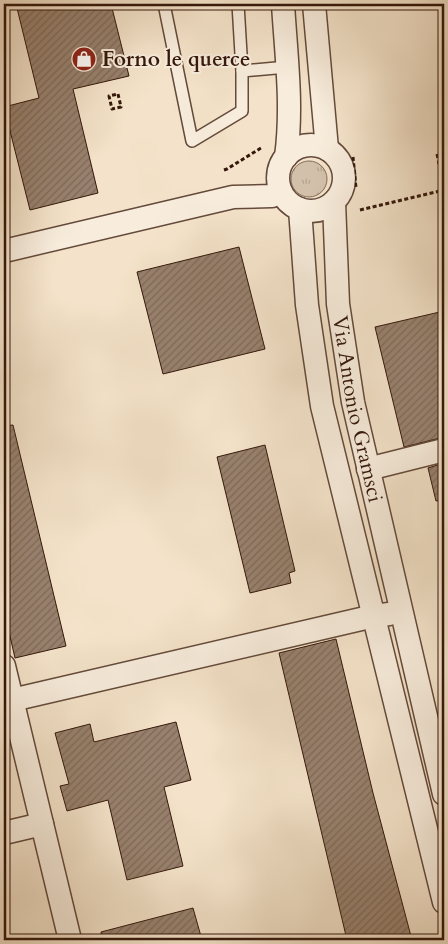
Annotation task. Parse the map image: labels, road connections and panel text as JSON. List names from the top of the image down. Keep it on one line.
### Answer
{"streets":{"street":["Via Antonio Gramsci"]},"places":{"shop":["Forno le querce"]}}
